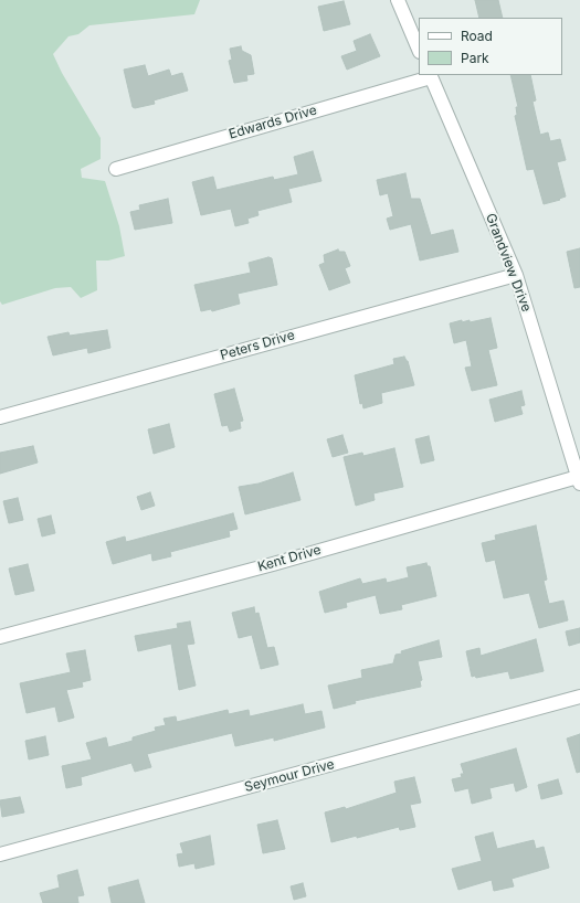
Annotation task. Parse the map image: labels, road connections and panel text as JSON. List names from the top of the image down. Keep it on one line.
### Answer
{"streets":{"street":["Edwards Drive","Grandview Drive","Peters Drive","Kent Drive","Seymour Drive"]},"crossings":[["Edwards Drive","Grandview Drive"],["Grandview Drive","Peters Drive"],["Grandview Drive","Kent Drive"]],"legend":["Road","Park"]}
